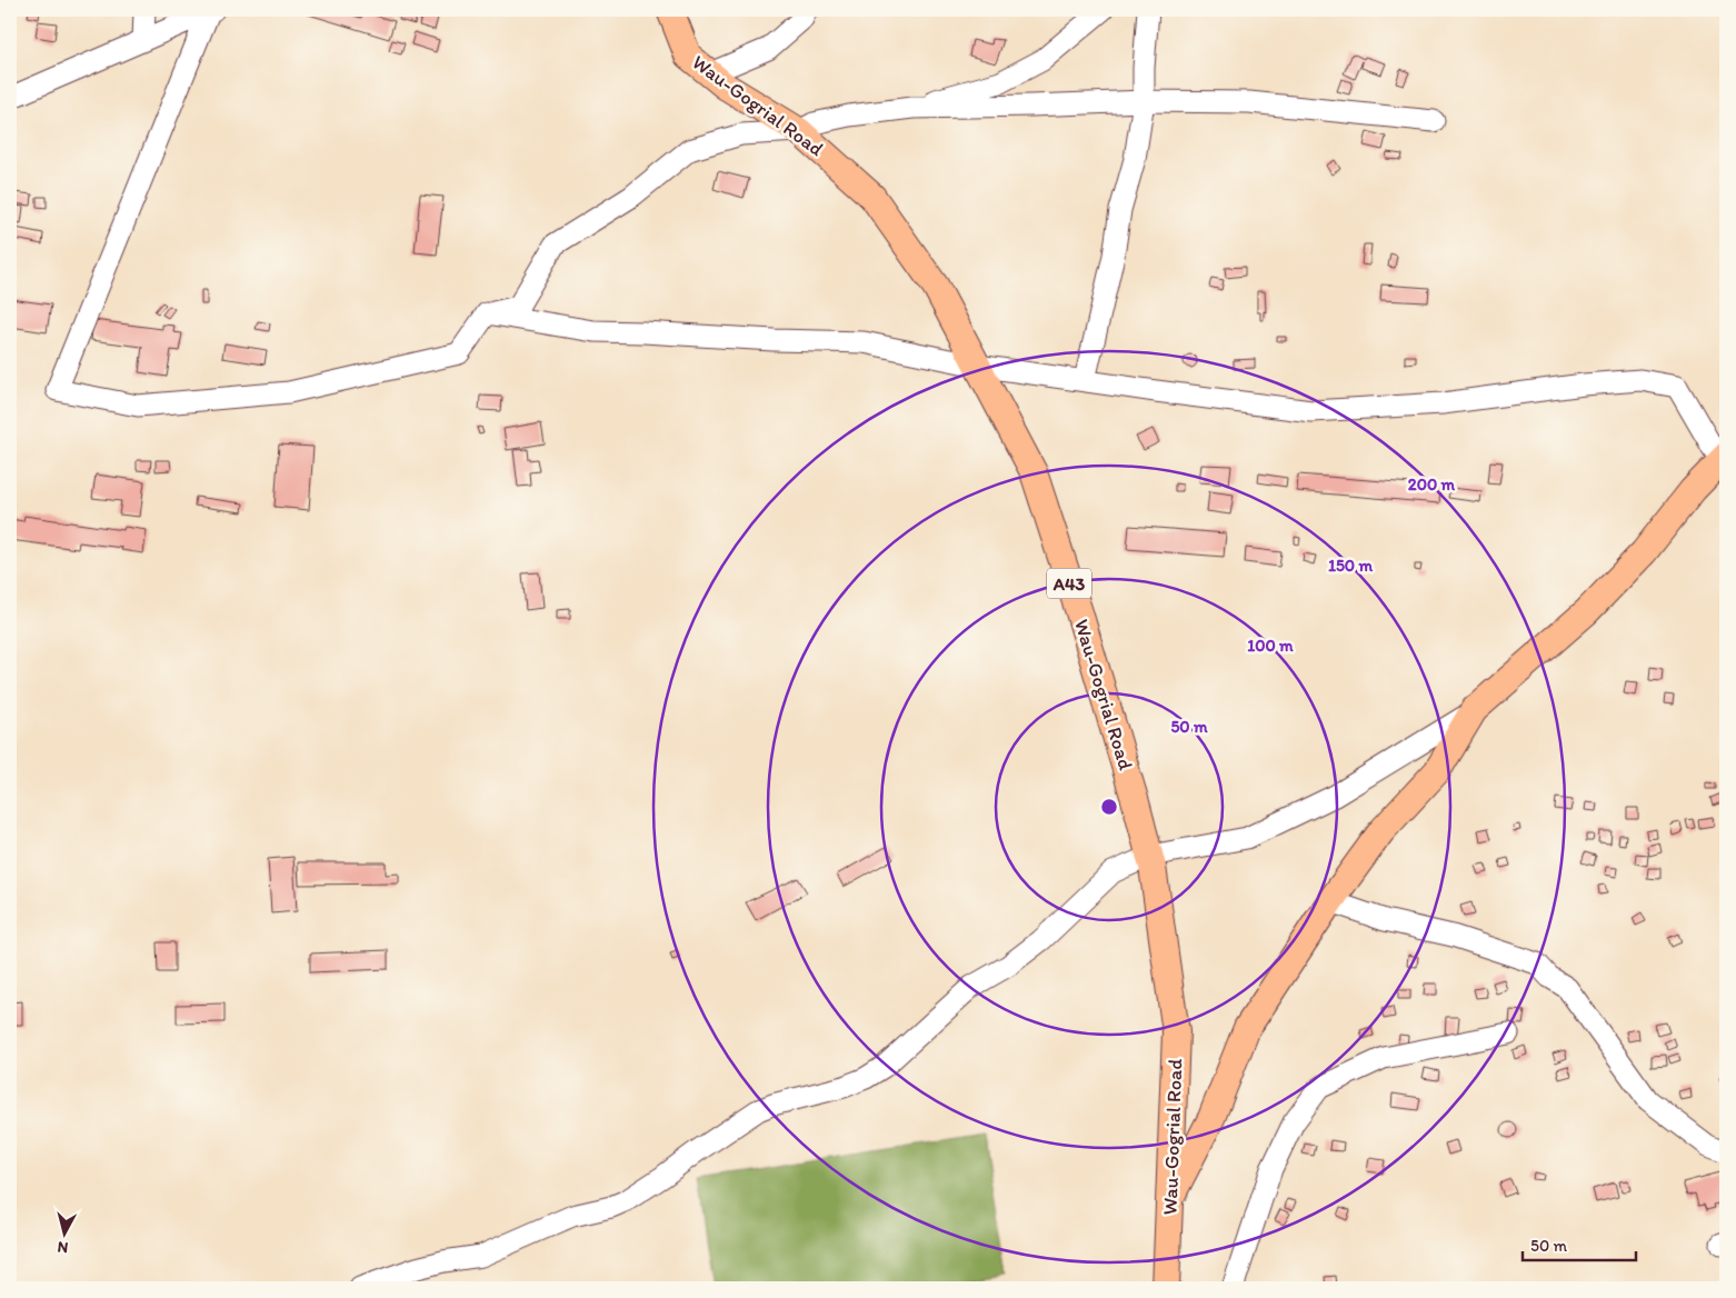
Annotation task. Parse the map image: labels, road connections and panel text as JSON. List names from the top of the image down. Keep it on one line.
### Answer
{"streets":{"main road":["Wau-Gogrial Road","A43"]},"scale_bar":"50 m","north":"bottom","rings":["200 m","150 m","100 m","50 m"]}
